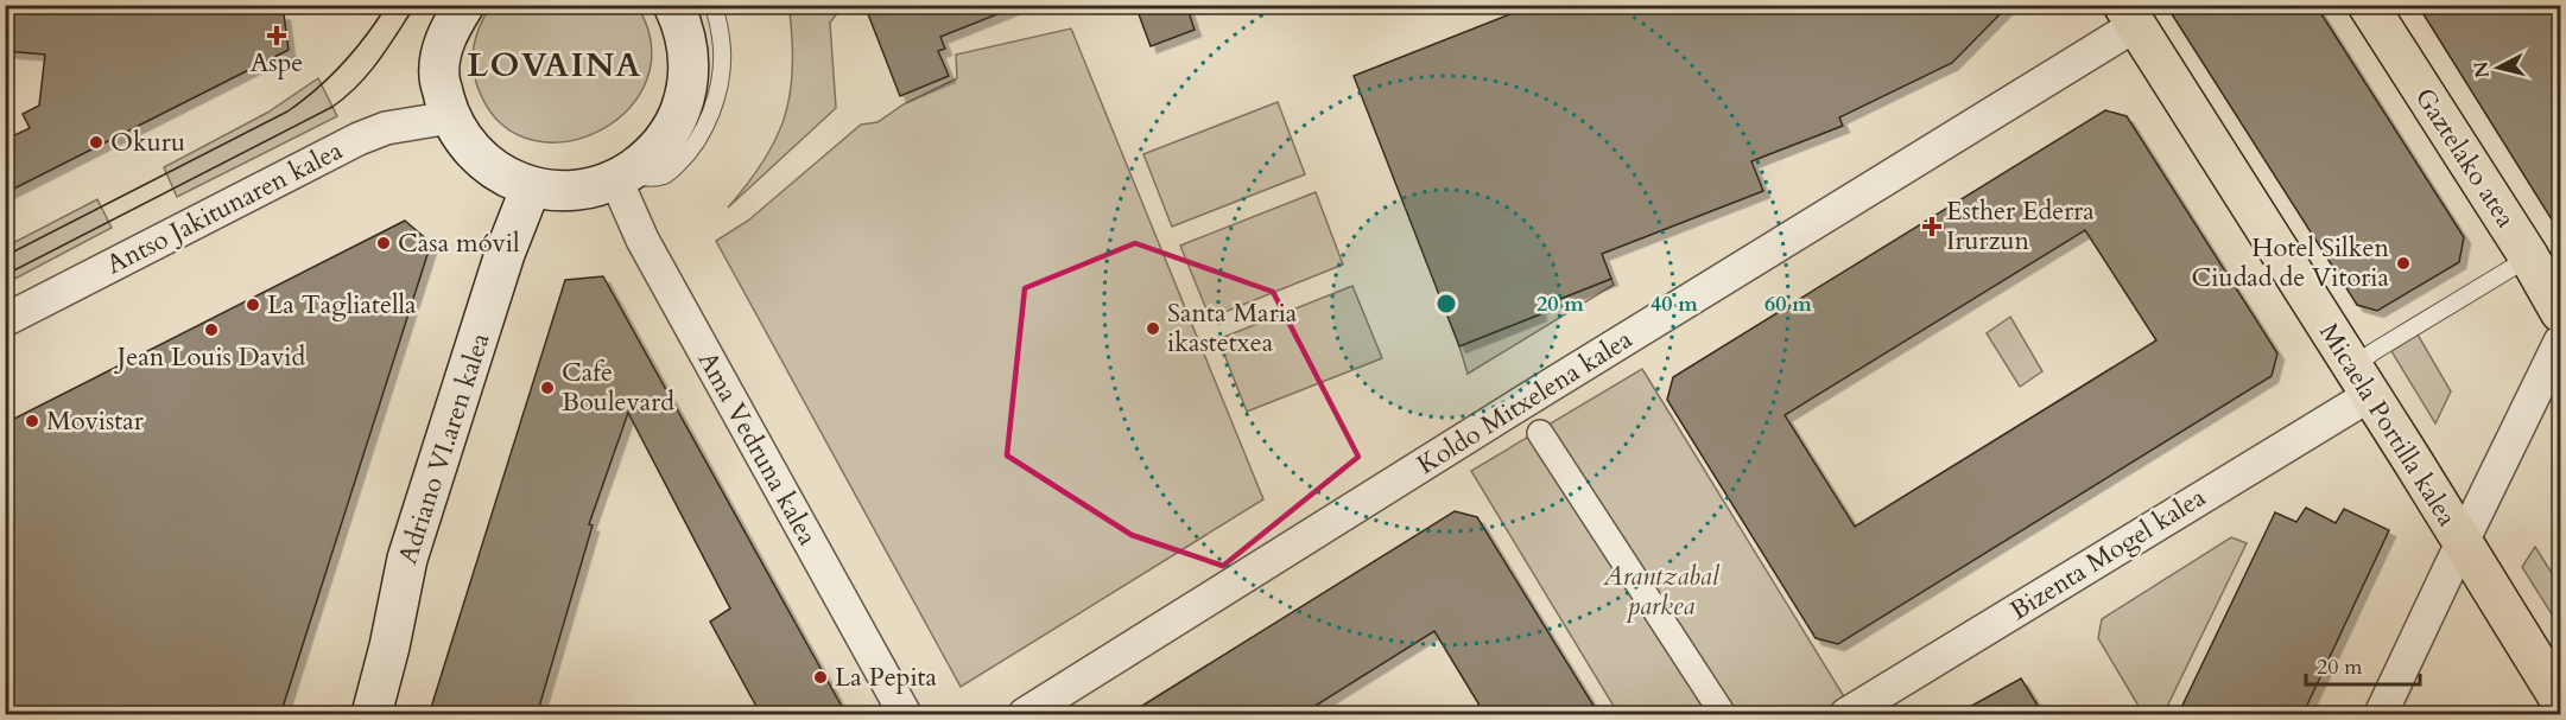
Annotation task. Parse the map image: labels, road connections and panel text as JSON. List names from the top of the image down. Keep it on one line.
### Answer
{"streets":{"main road":["Gaztelako atea","Micaela Portilla kalea","Adriano VI.aren kalea"],"street":["Antso Jakitunaren kalea","Koldo Mitxelena kalea","Ama Vedruna kalea","Bizenta Mogel kalea"]},"crossings":[["Koldo Mitxelena kalea","Micaela Portilla kalea"],["Micaela Portilla kalea","Bizenta Mogel kalea"]],"districts":["LOVAINA"],"parks":["Arantzabal parkea"],"places":{"health":["Aspe","Esther Ederra Irurzun"],"other":["Okuru","Casa móvil","Hotel Silken Ciudad de Vitoria","La Tagliatella","Santa Maria ikastetxea","Jean Louis David","Cafe Boulevard","Movistar","La Pepita"]},"scale_bar":"20 m","north":"left","rings":["20 m","40 m","60 m"]}
